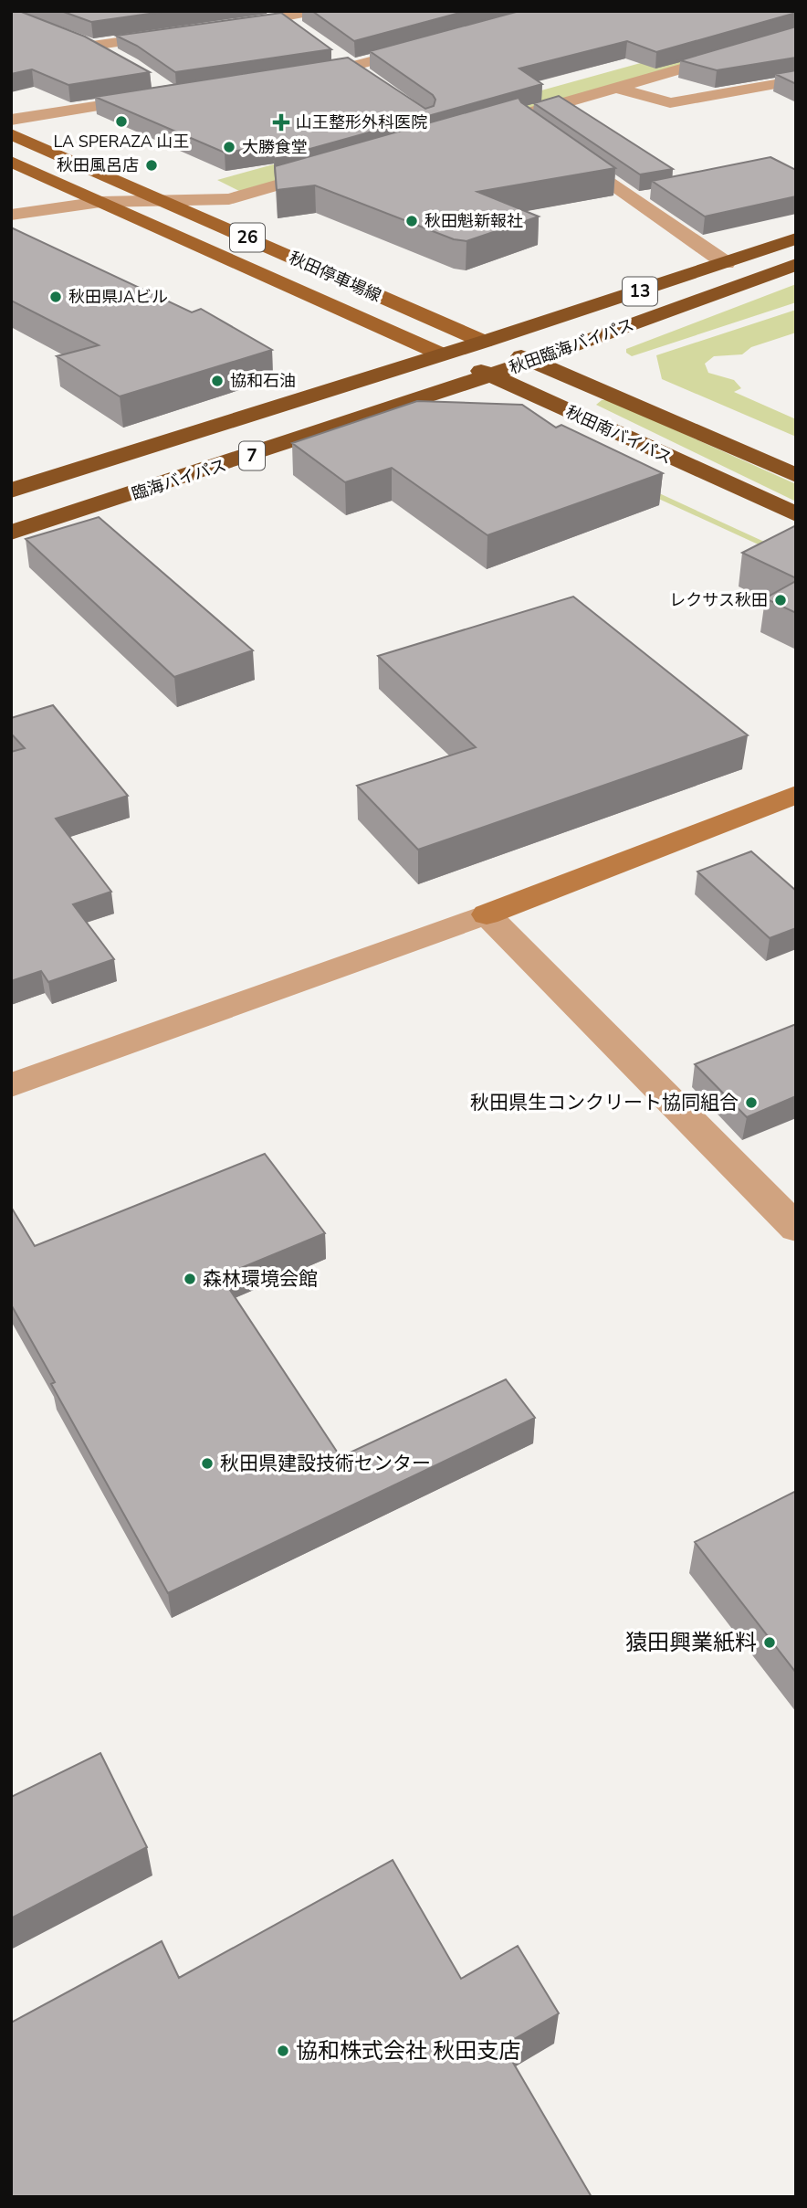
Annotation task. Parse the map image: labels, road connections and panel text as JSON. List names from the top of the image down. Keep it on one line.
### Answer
{"streets":{"highway":["13","秋田臨海バイパス","秋田南バイパス","7","臨海バイパス"],"main road":["26","秋田停車場線"]},"crossings":[["秋田停車場線","13"],["秋田停車場線","秋田臨海バイパス"],["秋田停車場線","秋田南バイパス"],["秋田停車場線","7"],["13","秋田臨海バイパス"],["13","秋田南バイパス"],["13","7"],["秋田臨海バイパス","秋田南バイパス"],["秋田臨海バイパス","臨海バイパス"],["秋田南バイパス","7"],["秋田南バイパス","臨海バイパス"]],"places":{"other":["LA SPERAZA 山王","大勝食堂","秋田風呂店","秋田魁新報社","秋田県JAビル","協和石油","レクサス秋田","秋田県生コンクリート協同組合","森林環境会館","秋田県建設技術センター","猿田興業紙料","協和株式会社 秋田支店"],"health":["山王整形外科医院"]}}
